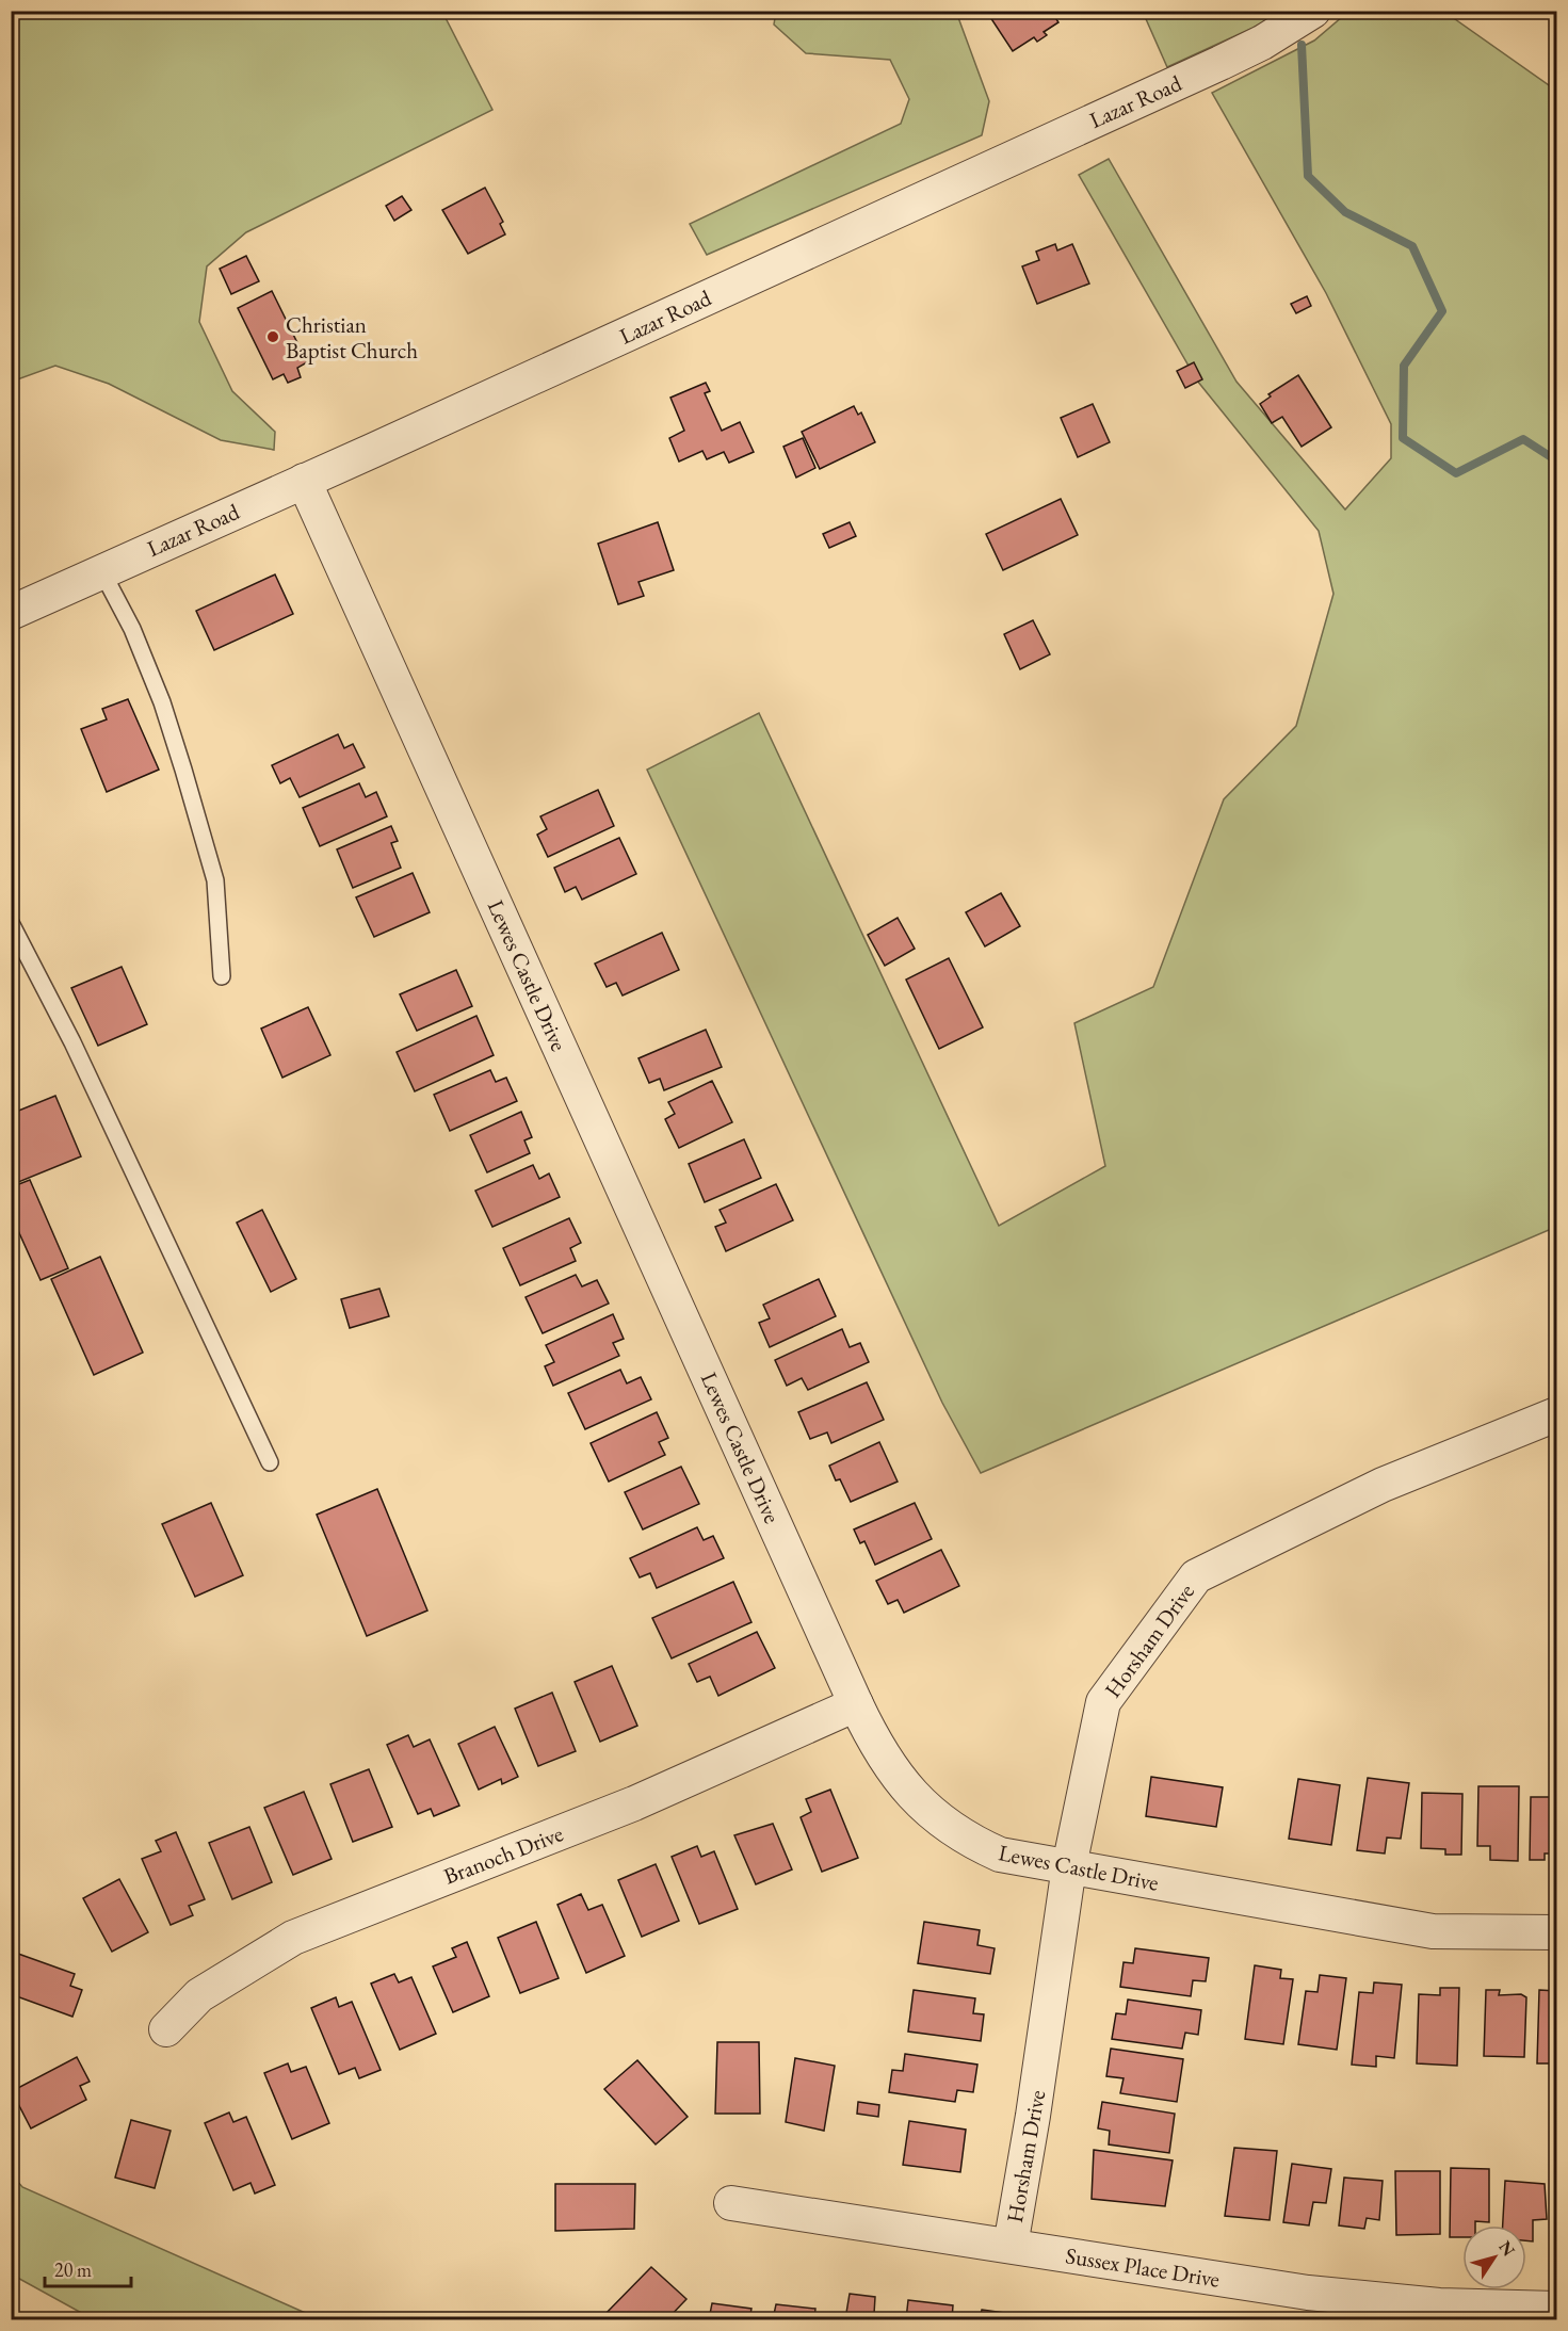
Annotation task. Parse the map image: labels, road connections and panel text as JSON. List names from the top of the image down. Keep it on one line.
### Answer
{"streets":{"street":["Lazar Road","Lewes Castle Drive","Horsham Drive","Branoch Drive","Sussex Place Drive"]},"crossings":[["Lazar Road","Lewes Castle Drive"],["Lewes Castle Drive","Horsham Drive"],["Lewes Castle Drive","Branoch Drive"],["Horsham Drive","Sussex Place Drive"]],"places":["Christian Baptist Church"],"scale_bar":"20 m","north":"top right"}
